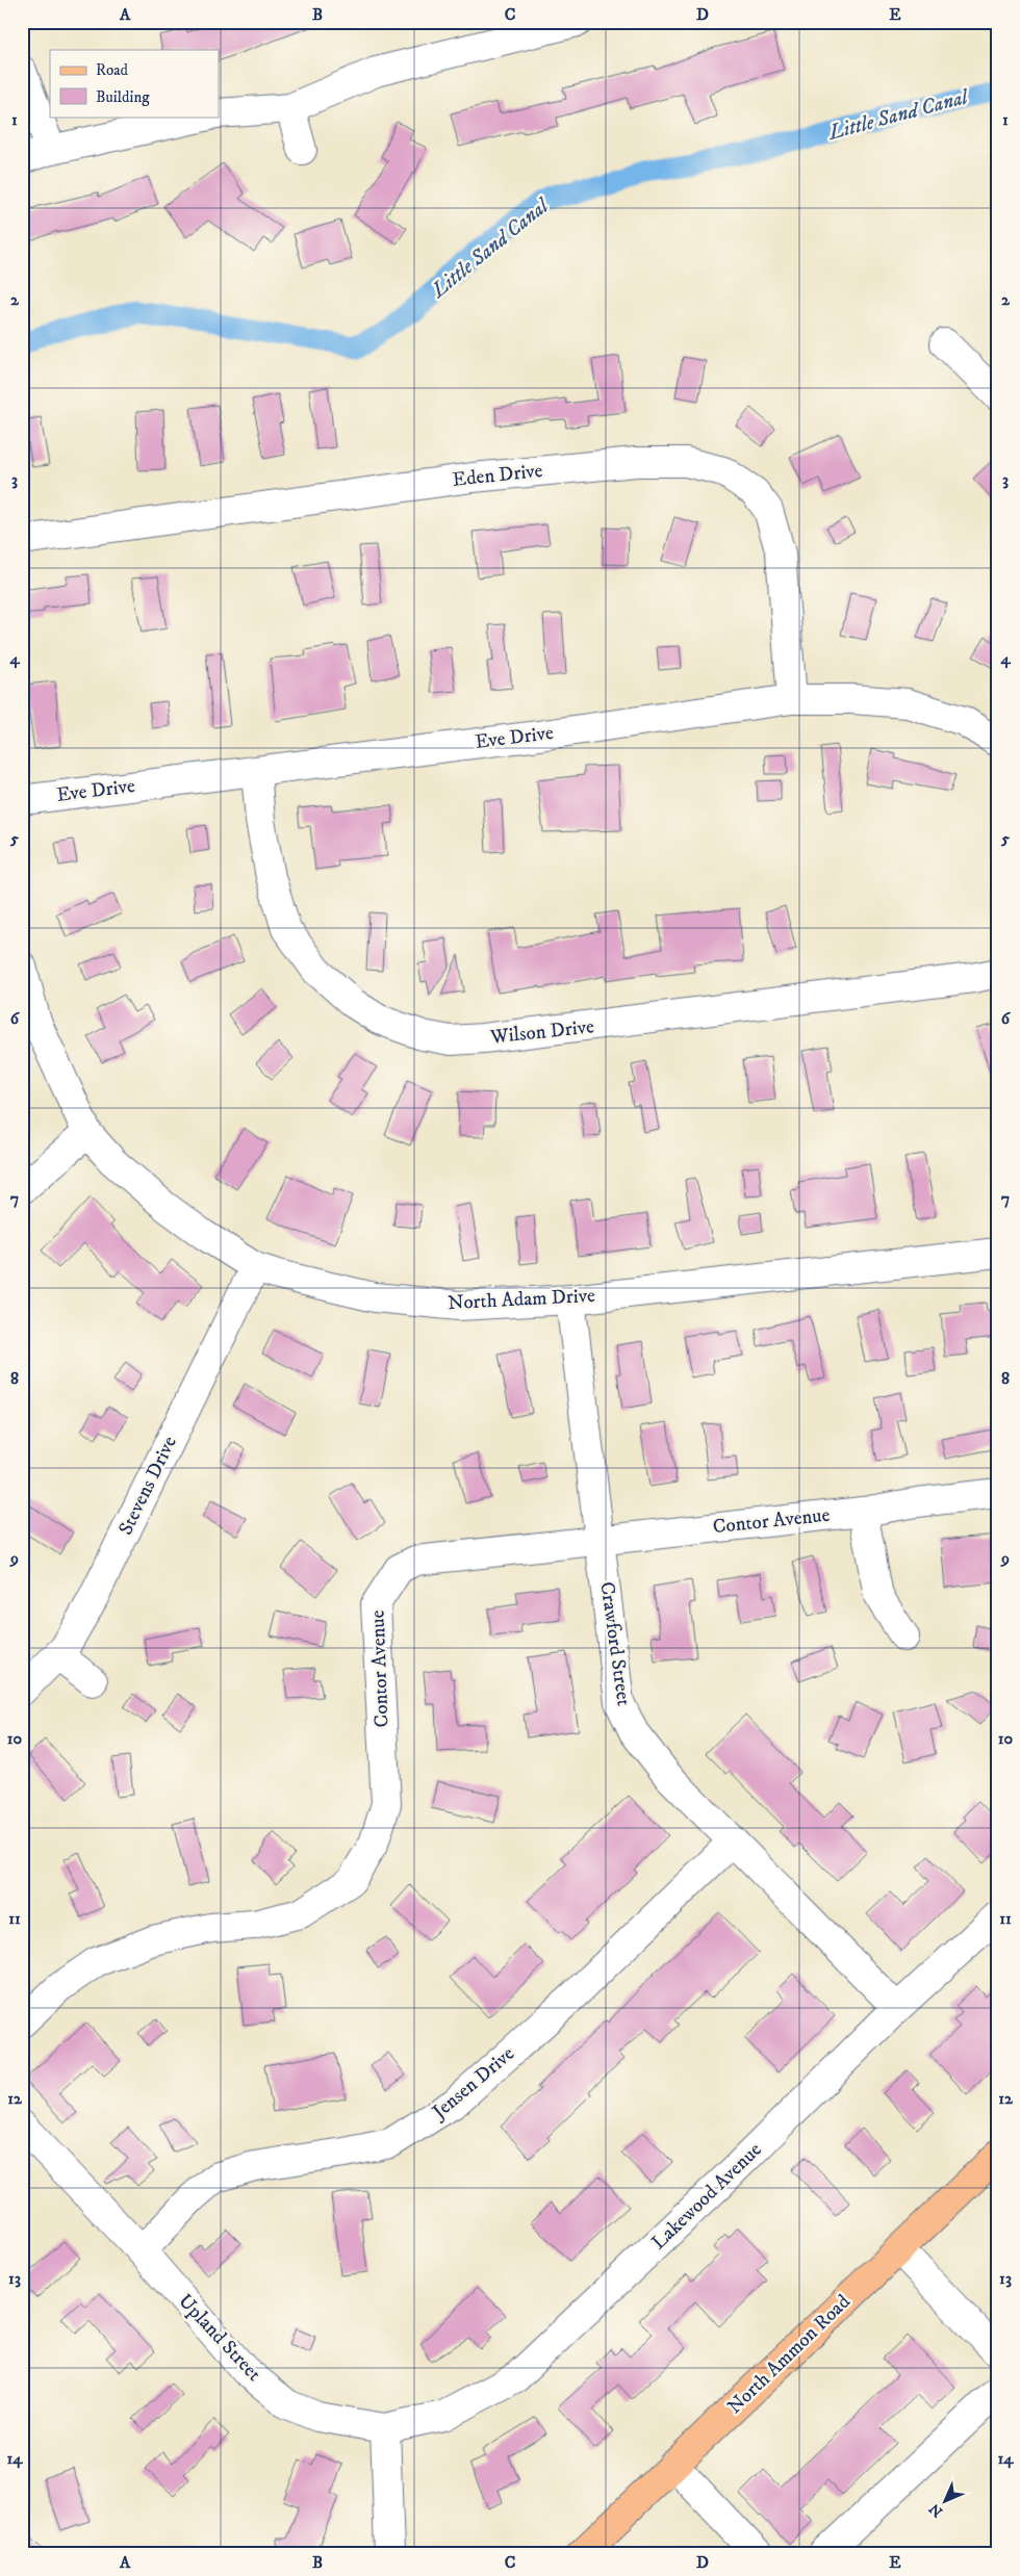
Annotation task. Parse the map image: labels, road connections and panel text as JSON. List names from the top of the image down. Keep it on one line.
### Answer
{"streets":{"main road":["North Ammon Road"],"street":["Eden Drive","Eve Drive","Wilson Drive","North Adam Drive","Stevens Drive","Contor Avenue","Crawford Street","Jensen Drive","Lakewood Avenue","Upland Street"]},"crossings":[["Eden Drive","Eve Drive"],["Eve Drive","Wilson Drive"],["North Adam Drive","Stevens Drive"],["North Adam Drive","Crawford Street"],["Contor Avenue","Crawford Street"],["Crawford Street","Jensen Drive"],["Crawford Street","Lakewood Avenue"],["Jensen Drive","Upland Street"],["Lakewood Avenue","Upland Street"]],"water":["Little Sand Canal"],"legend":["Road","Building"],"north":"bottom left","grid":{"columns":["A","B","C","D","E"],"rows":["1","2","3","4","5","6","7","8","9","10","11","12","13","14"]}}
